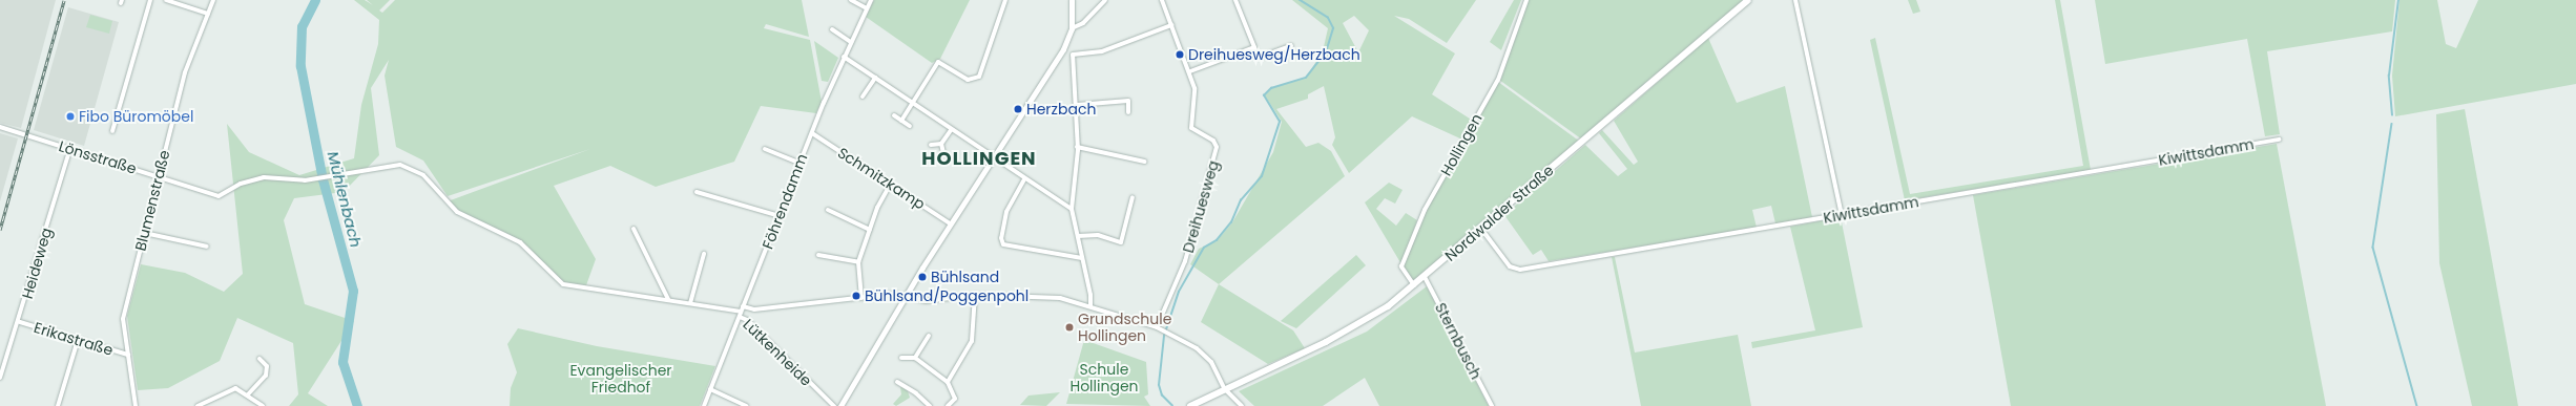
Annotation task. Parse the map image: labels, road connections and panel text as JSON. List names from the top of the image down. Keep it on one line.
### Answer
{"streets":{"main road":["Nordwalder Straße"],"street":["Hollingen","Kiwittsdamm","Lönsstraße","Schmitzkamp","Blumenstraße","Föhrendamm","Dreihuesweg","Heideweg","Erikastraße","Sternbusch","Lütkenheide"]},"crossings":[["Hollingen","Nordwalder Straße"],["Kiwittsdamm","Nordwalder Straße"],["Lönsstraße","Blumenstraße"],["Lönsstraße","Heideweg"],["Schmitzkamp","Föhrendamm"],["Blumenstraße","Erikastraße"],["Föhrendamm","Lütkenheide"],["Nordwalder Straße","Sternbusch"],["Heideweg","Erikastraße"]],"districts":["HOLLINGEN"],"water":["Mühlenbach"],"parks":["Schule Hollingen","Evangelischer Friedhof"],"places":["Dreihuesweg/Herzbach","Herzbach","Fibo Büromöbel","Bühlsand","Bühlsand/Poggenpohl","Grundschule Hollingen"]}
